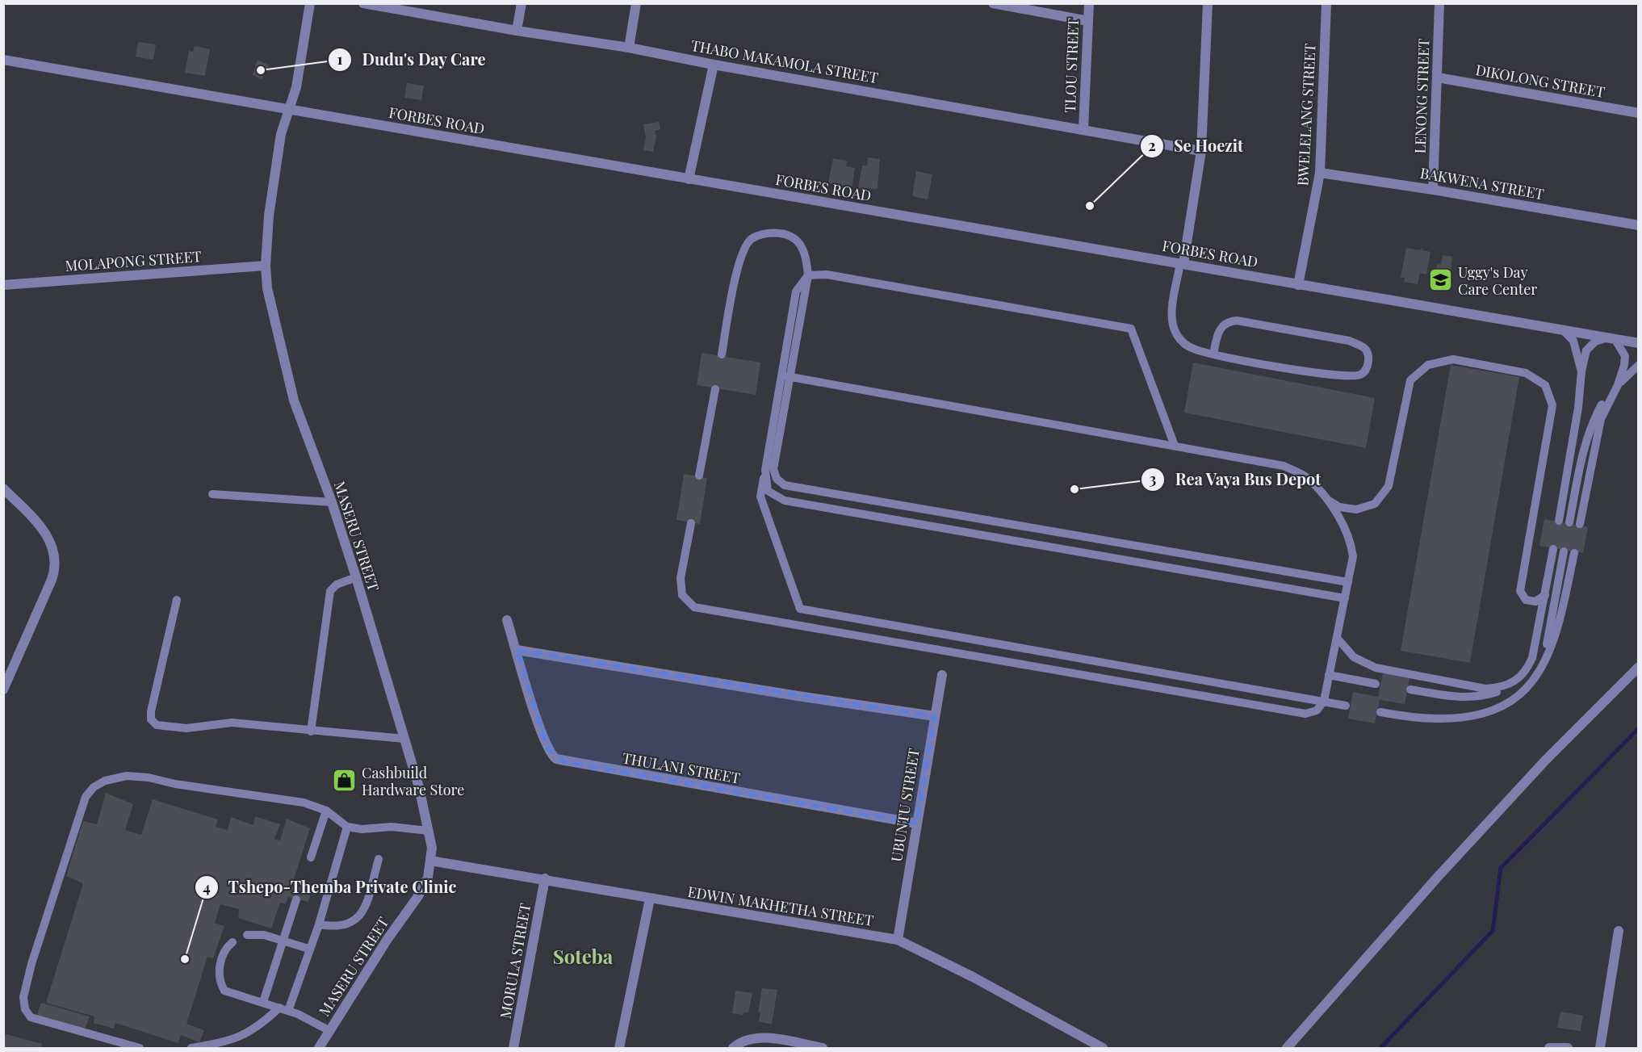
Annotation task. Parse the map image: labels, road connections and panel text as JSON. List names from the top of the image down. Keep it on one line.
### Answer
{"streets":{"street":["THABO MAKAMOLA STREET","TLOU STREET","DIKOLONG STREET","LENONG STREET","BWELELANG STREET","FORBES ROAD","BAKWENA STREET","MOLAPONG STREET","MASERU STREET","THULANI STREET","UBUNTU STREET","EDWIN MAKHETHA STREET","MORULA STREET"]},"crossings":[["THABO MAKAMOLA STREET","TLOU STREET"],["DIKOLONG STREET","LENONG STREET"],["LENONG STREET","BAKWENA STREET"],["BWELELANG STREET","FORBES ROAD"],["BWELELANG STREET","BAKWENA STREET"],["FORBES ROAD","MASERU STREET"],["MOLAPONG STREET","MASERU STREET"],["MASERU STREET","EDWIN MAKHETHA STREET"],["THULANI STREET","UBUNTU STREET"],["UBUNTU STREET","EDWIN MAKHETHA STREET"],["EDWIN MAKHETHA STREET","MORULA STREET"]],"districts":["Soteba"],"places":{"other":["Dudu's Day Care","Se Hoezit","Rea Vaya Bus Depot","Tshepo-Themba Private Clinic"],"school or university":["Uggy's Day Care Center"],"shop":["Cashbuild Hardware Store"]}}
